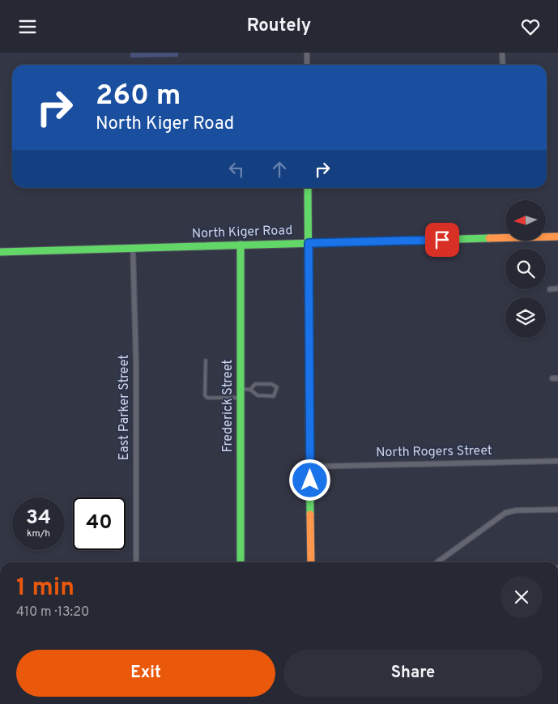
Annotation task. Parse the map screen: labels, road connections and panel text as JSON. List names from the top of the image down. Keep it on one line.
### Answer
{"streets":{"street":["North Kiger Road","Frederick Street","East Parker Street","North Rogers Street"]},"crossings":[["North Kiger Road","Frederick Street"],["North Kiger Road","East Parker Street"]],"north":"left","page":{"header":"Routely","turn":["260 m","North Kiger Road"],"speed":"34 km/h","limit":"40","heading":["1 min","410 m · 13:20"],"buttons":["Exit","Share"]}}
